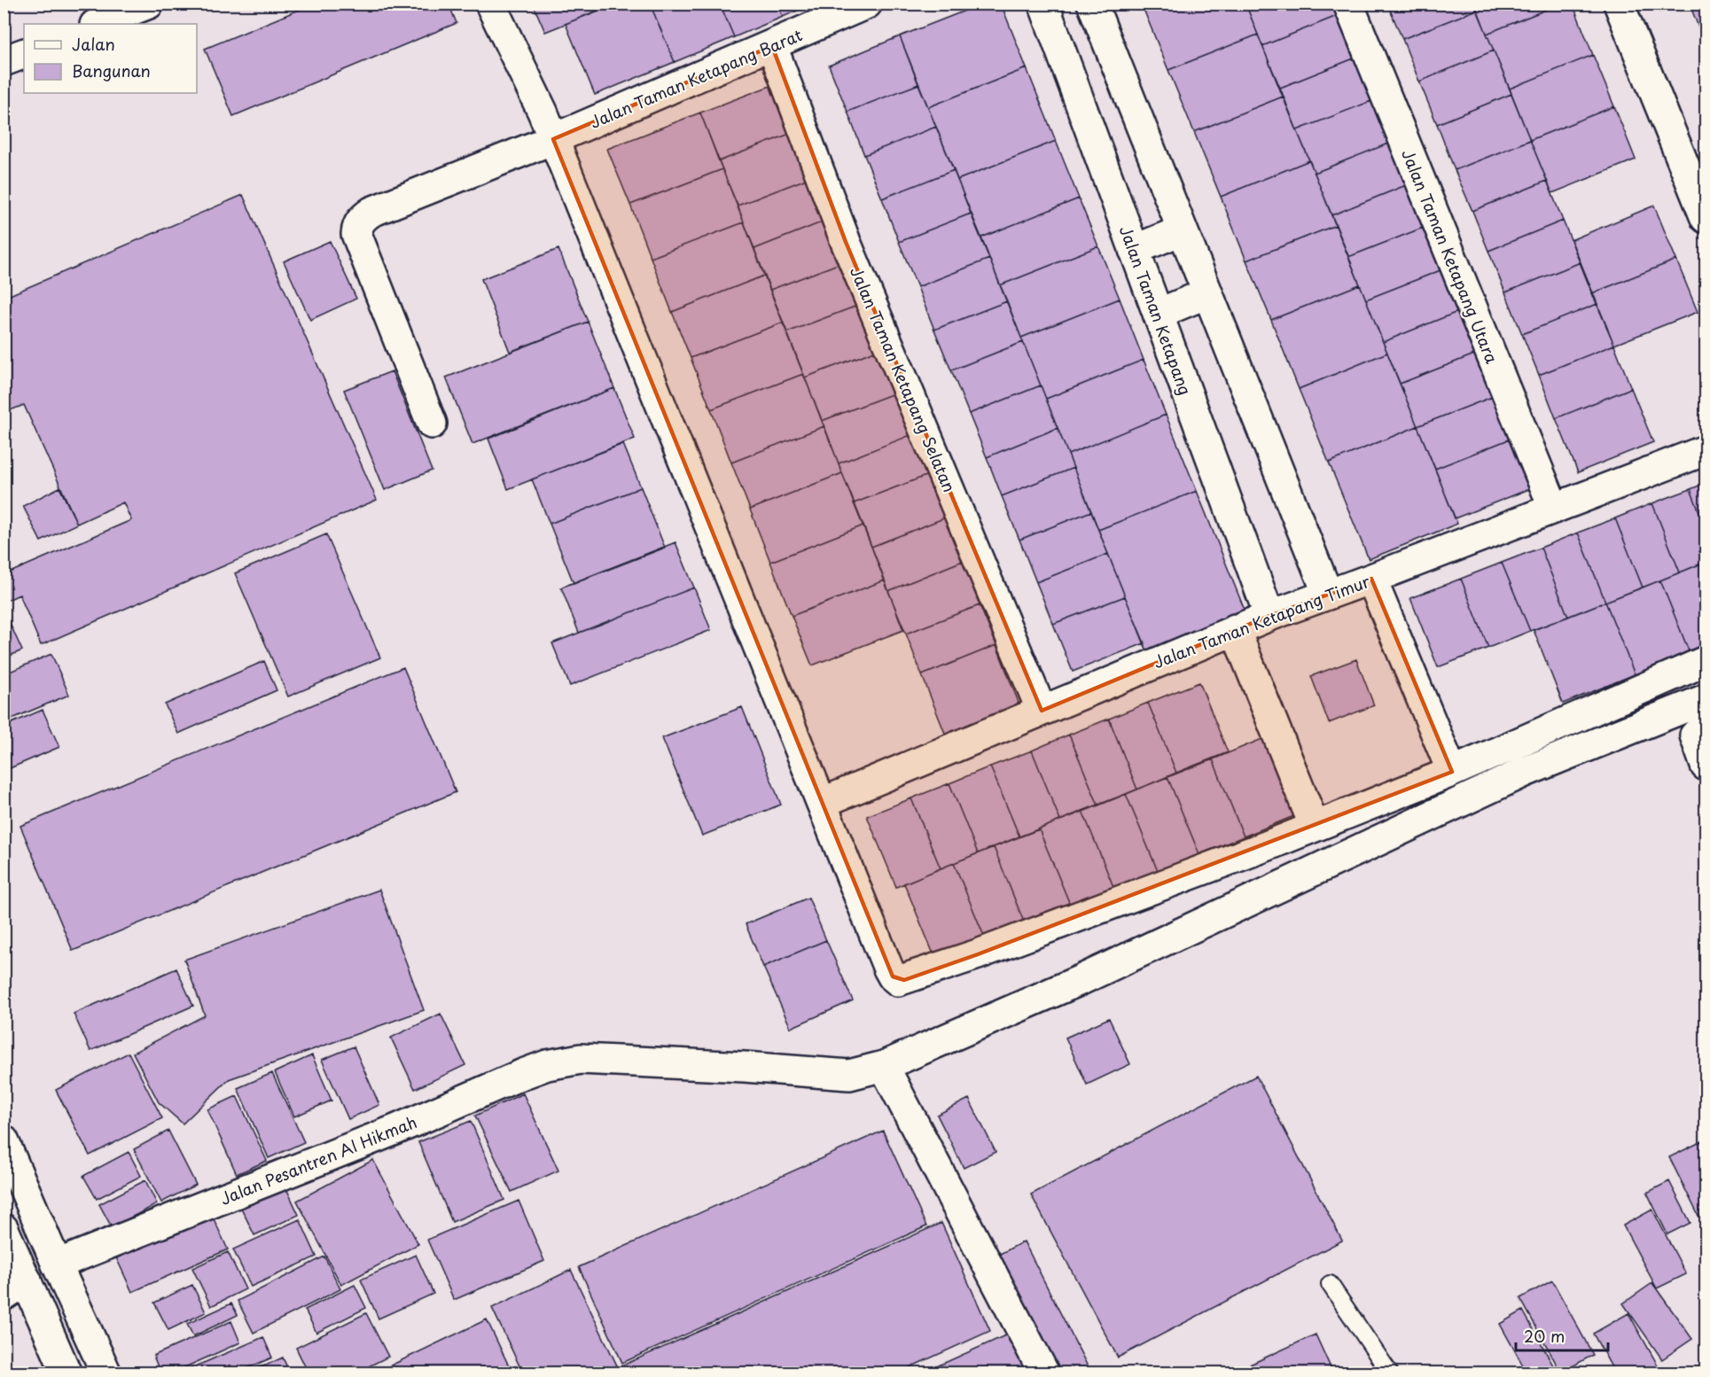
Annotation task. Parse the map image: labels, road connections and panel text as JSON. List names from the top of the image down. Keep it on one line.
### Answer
{"streets":{"street":["Jalan Taman Ketapang Barat","Jalan Taman Ketapang Utara","Jalan Taman Ketapang","Jalan Taman Ketapang Selatan","Jalan Taman Ketapang Timur","Jalan Pesantren Al Hikmah"]},"crossings":[["Jalan Taman Ketapang Barat","Jalan Taman Ketapang Selatan"],["Jalan Taman Ketapang Utara","Jalan Taman Ketapang Timur"],["Jalan Taman Ketapang","Jalan Taman Ketapang Timur"],["Jalan Taman Ketapang Selatan","Jalan Taman Ketapang Timur"]],"legend":["Jalan","Bangunan"],"scale_bar":"20 m"}
